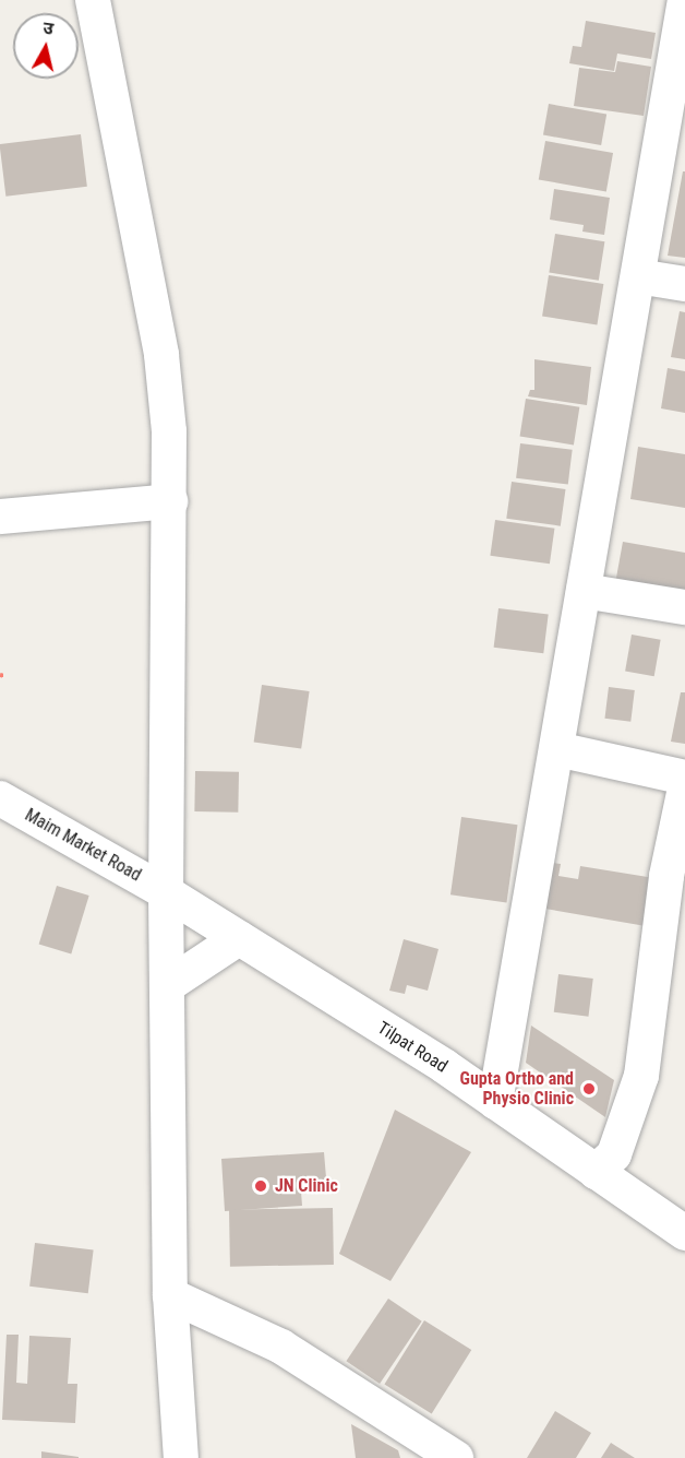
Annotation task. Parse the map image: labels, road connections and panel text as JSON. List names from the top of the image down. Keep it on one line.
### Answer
{"streets":{"street":["Maim Market Road","Tilpat Road"]},"crossings":[["Maim Market Road","Tilpat Road"]],"places":["Gupta Ortho and Physio Clinic","JN Clinic"],"north":"top"}
